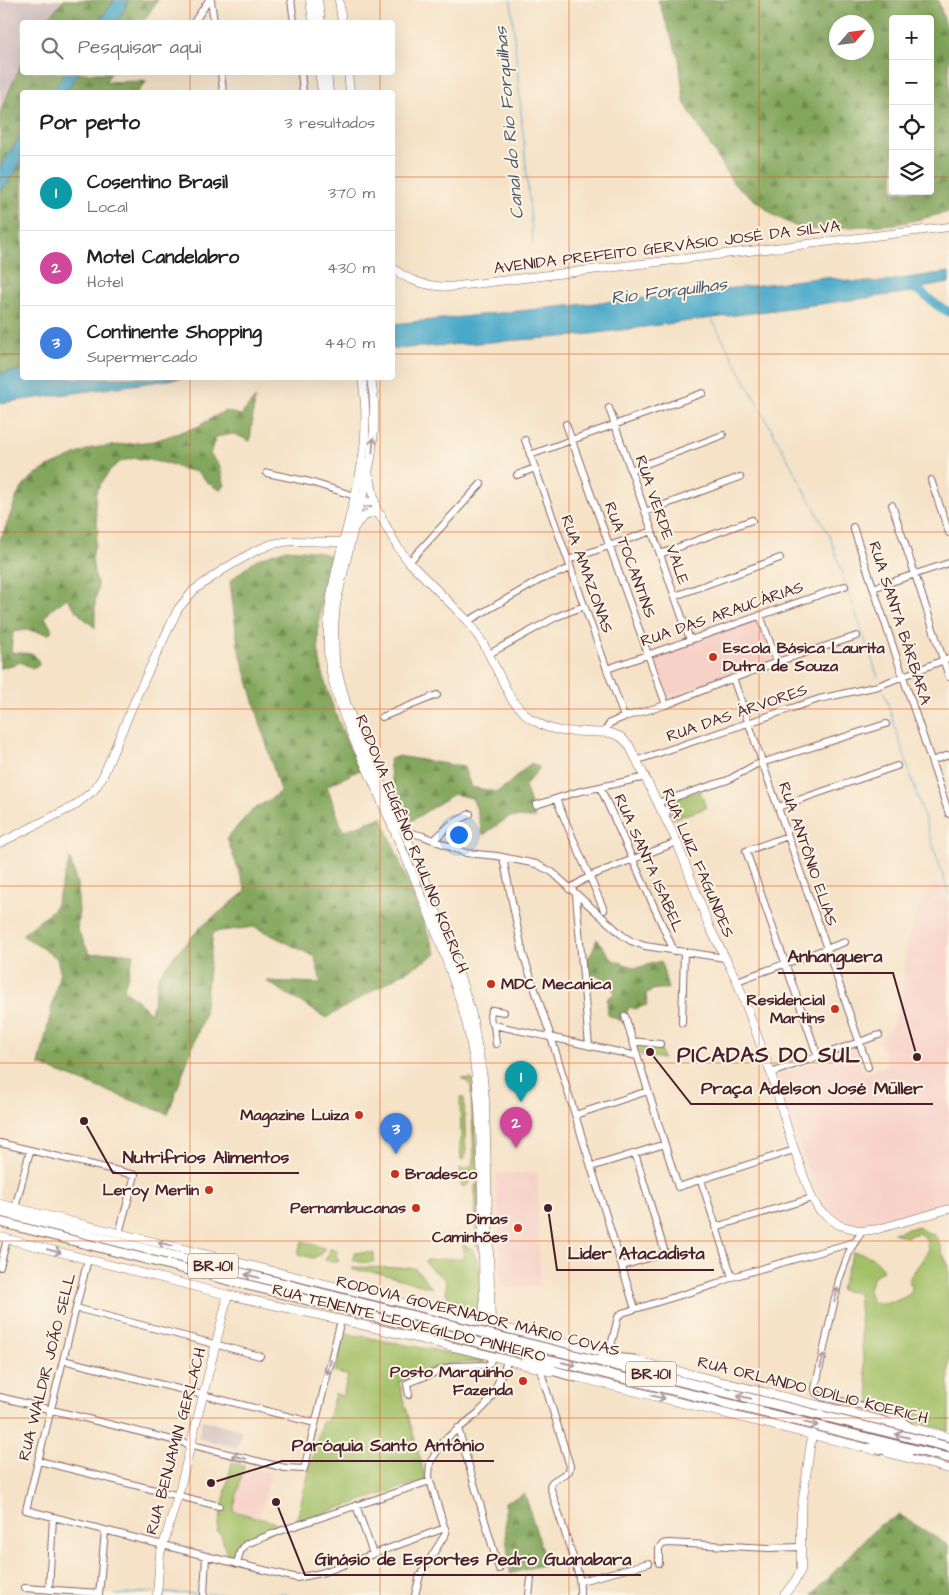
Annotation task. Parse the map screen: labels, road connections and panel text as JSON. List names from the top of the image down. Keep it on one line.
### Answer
{"streets":{"highway":["BR-101","RODOVIA GOVERNADOR MÁRIO COVAS"],"main road":["AVENIDA PREFEITO GERVÁSIO JOSÉ DA SILVA","RODOVIA EUGÊNIO RAULINO KOERICH","RUA LUIZ FAGUNDES","RUA TENENTE LEOVEGILDO PINHEIRO","RUA ORLANDO ODÍLIO KOERICH","RUA BENJAMIN GERLACH"],"street":["RUA VERDE VALE","RUA TOCANTINS","RUA AMAZONAS","RUA DAS ARAUCÁRIAS","RUA SANTA BÁRBARA","RUA DAS ÁRVORES","RUA ANTÔNIO ELIAS","RUA SANTA ISABEL","RUA WALDIR JOÃO SELL"]},"crossings":[["RUA VERDE VALE","RUA DAS ARAUCÁRIAS"],["RUA TOCANTINS","RUA DAS ARAUCÁRIAS"],["RUA AMAZONAS","RUA DAS ARAUCÁRIAS"],["RUA SANTA BÁRBARA","RUA DAS ÁRVORES"],["RUA DAS ÁRVORES","RUA ANTÔNIO ELIAS"],["RUA DAS ÁRVORES","RUA LUIZ FAGUNDES"],["RODOVIA EUGÊNIO RAULINO KOERICH","RUA ORLANDO ODÍLIO KOERICH"],["RUA TENENTE LEOVEGILDO PINHEIRO","RUA WALDIR JOÃO SELL"],["RUA TENENTE LEOVEGILDO PINHEIRO","RUA BENJAMIN GERLACH"]],"districts":["PICADAS DO SUL"],"water":["Canal do Rio Forquilhas","Rio Forquilhas"],"places":["Escola Básica Laurita Dutra de Souza","MDC Mecanica","Residencial Martins","Praça Adelson José Müller","Anhanguera","Magazine Luiza","Nutrifrios Alimentos","Bradesco","Leroy Merlin","Pernambucanas","Lider Atacadista","Dimas Caminhões","Posto Marquinho Fazenda","Paróquia Santo Antônio","Ginásio de Esportes Pedro Guanabara"],"north":"top right","page":{"map_buttons":["+","−"],"search":"Pesquisar aqui","heading":["Por perto","3 resultados"],"list":[{"mark":"1","name":"Cosentino Brasil","note":"Local","value":"370 m"},{"mark":"2","name":"Motel Candelabro","note":"Hotel","value":"430 m"},{"mark":"3","name":"Continente Shopping","note":"Supermercado","value":"440 m"}],"pins":["1","2","3"]}}
